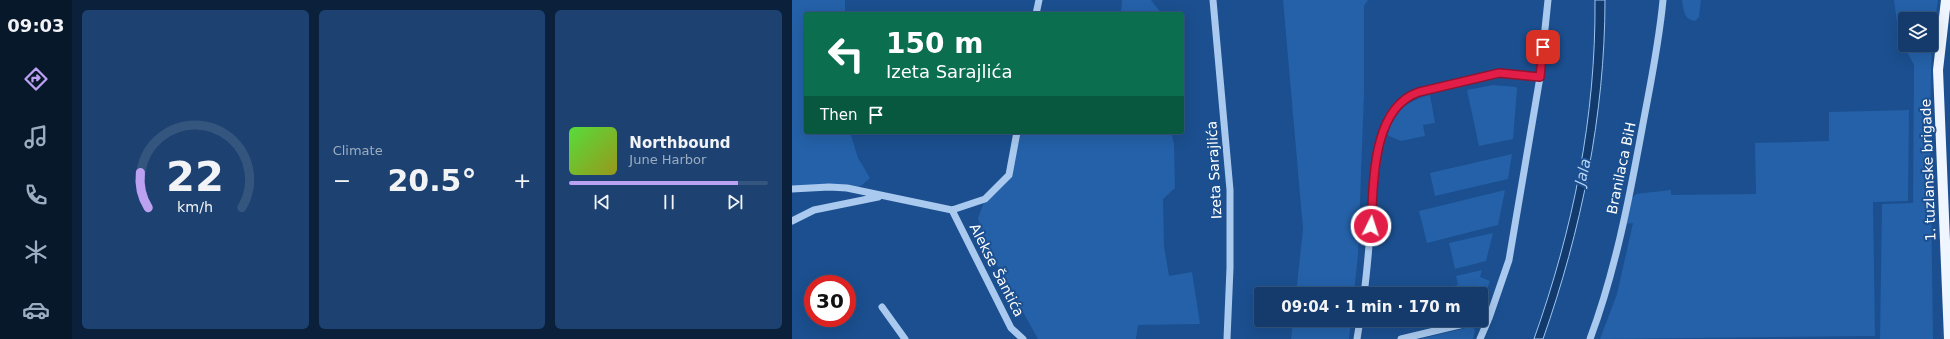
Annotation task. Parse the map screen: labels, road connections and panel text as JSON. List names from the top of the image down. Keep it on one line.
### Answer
{"streets":{"main road":["1. tuzlanske brigade"],"street":["Branilaca BiH","Izeta Sarajlića","Alekse Šantića"]},"water":["Jala"],"page":{"tabs":"09:03","tile":"Climate","turn":["150 m","Izeta Sarajlića"],"then":"Then","song":["Northbound","June Harbor"],"heat":["−","20.5°","+"],"limit":"30","trip":"09:04 · 1 min · 170 m","gauge":["22","km/h"]}}
